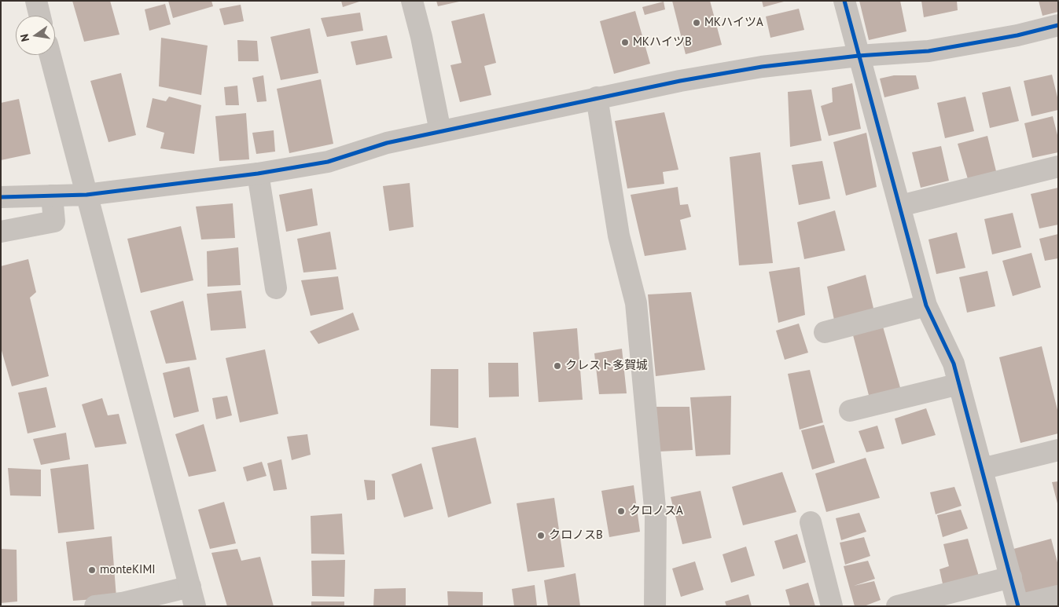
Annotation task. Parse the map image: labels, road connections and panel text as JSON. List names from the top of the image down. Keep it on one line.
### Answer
{"places":["MKハイツA","MKハイツB","クレスト多賀城","クロノスA","クロノスB","monteKIMI"],"north":"left"}
